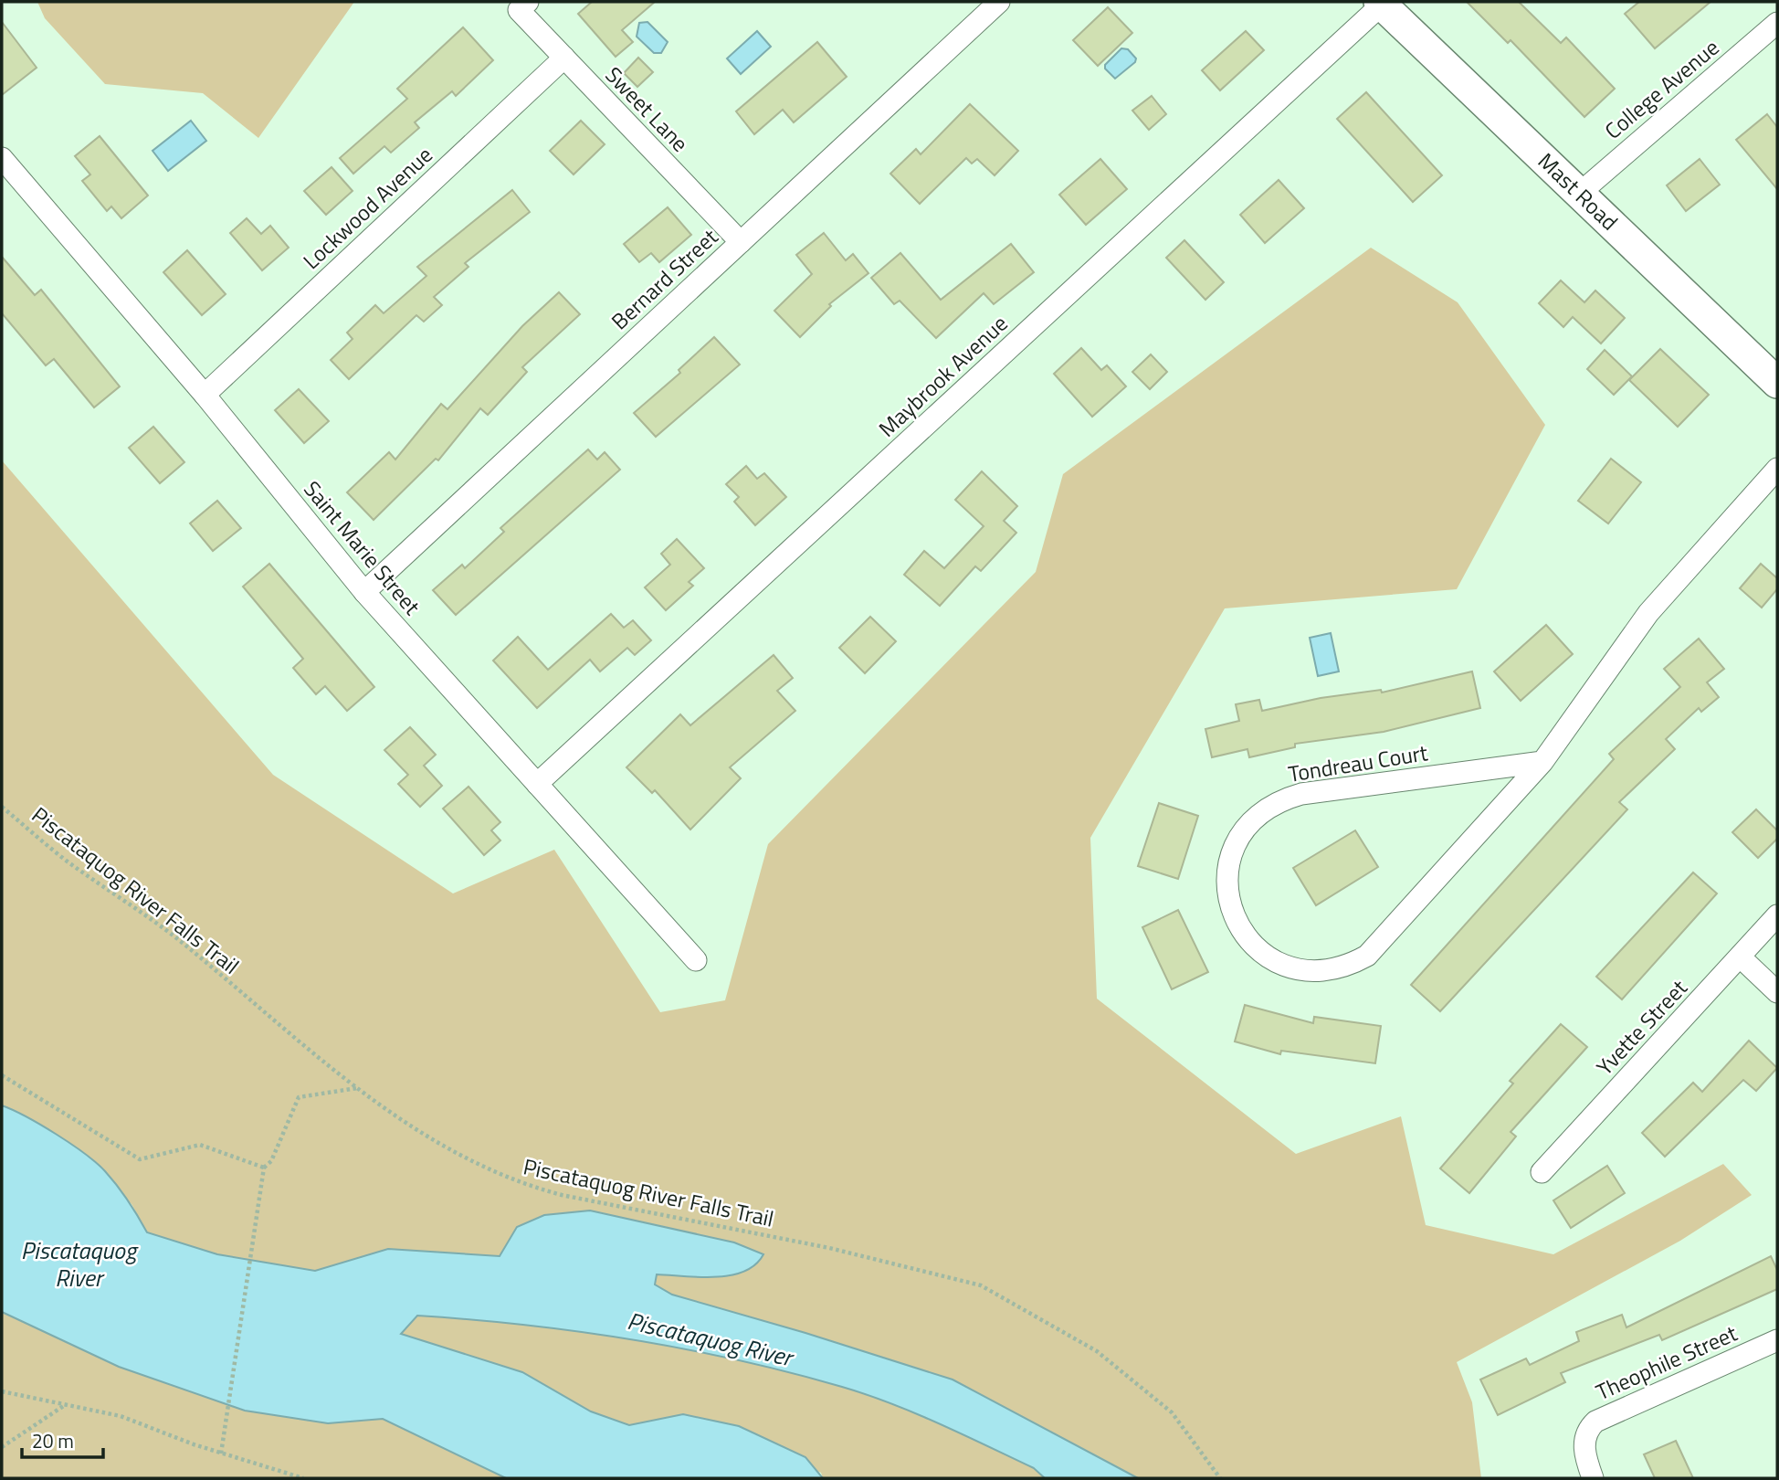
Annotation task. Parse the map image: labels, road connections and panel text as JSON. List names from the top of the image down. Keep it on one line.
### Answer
{"streets":{"main road":["Mast Road"],"street":["College Avenue","Sweet Lane","Lockwood Avenue","Bernard Street","Maybrook Avenue","Saint Marie Street","Tondreau Court","Yvette Street","Theophile Street"],"path":["Piscataquog River Falls Trail"]},"crossings":[["College Avenue","Mast Road"],["Sweet Lane","Lockwood Avenue"],["Sweet Lane","Bernard Street"],["Mast Road","Maybrook Avenue"],["Lockwood Avenue","Saint Marie Street"],["Bernard Street","Saint Marie Street"],["Maybrook Avenue","Saint Marie Street"]],"water":["Piscataquog River"],"scale_bar":"20 m"}
